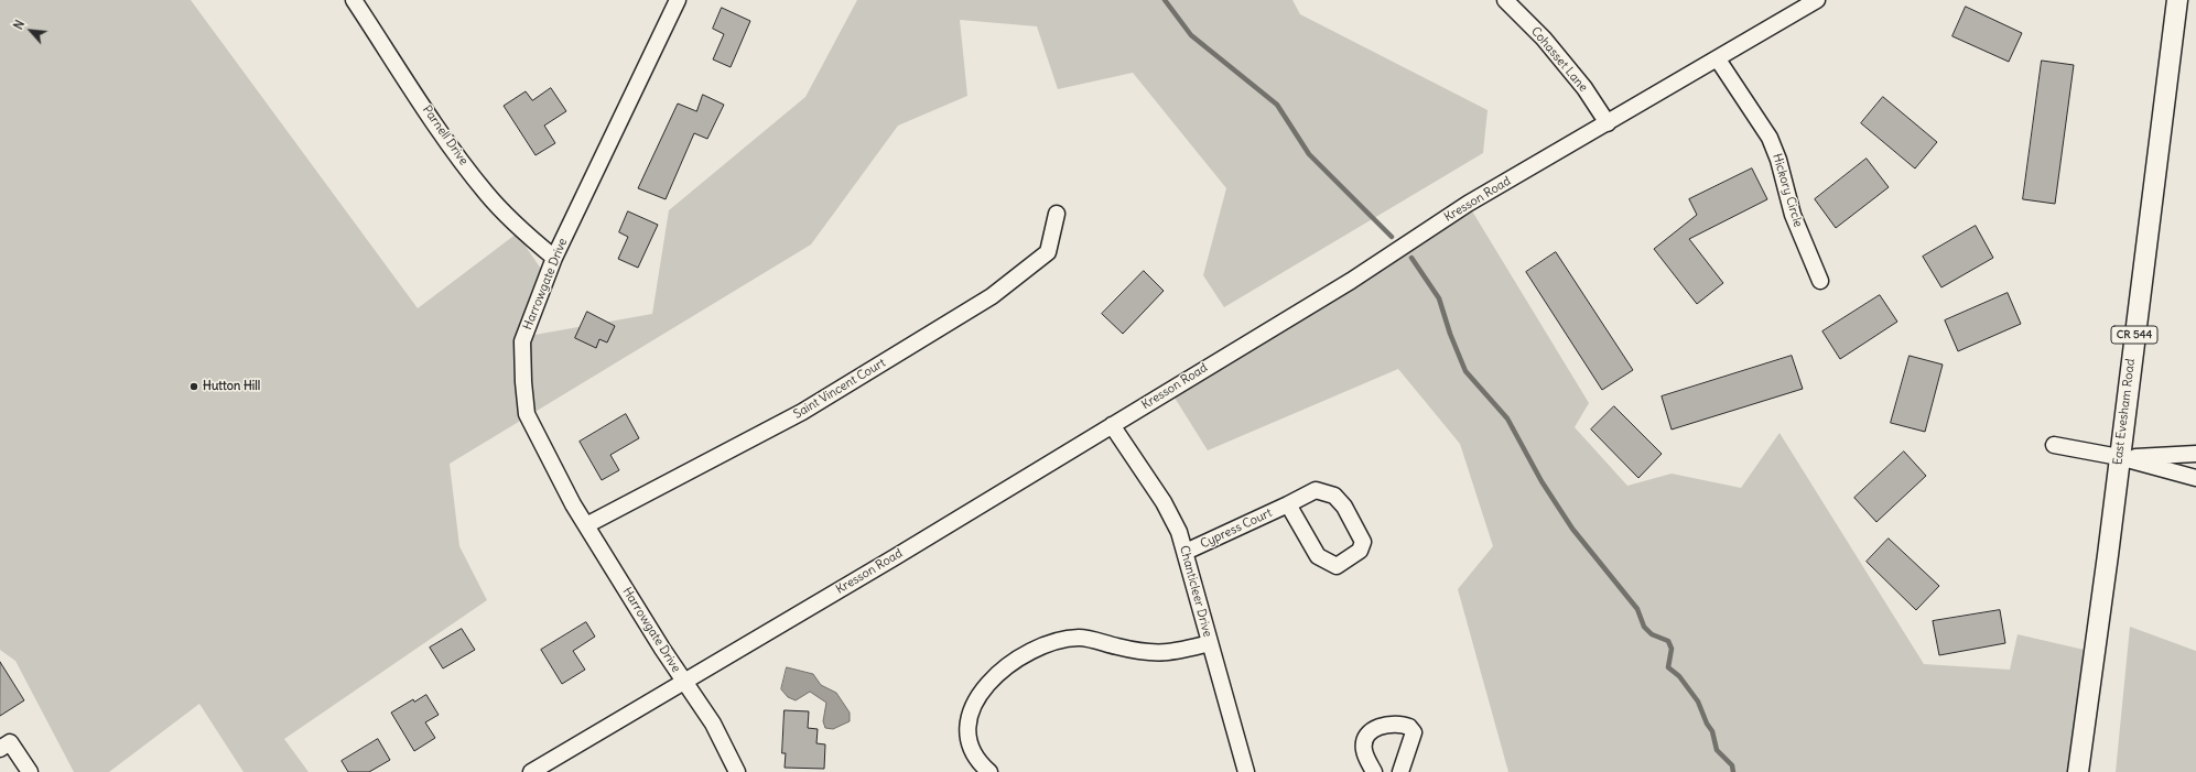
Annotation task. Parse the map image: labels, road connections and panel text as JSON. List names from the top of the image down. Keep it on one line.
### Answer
{"streets":{"main road":["CR 544","East Evesham Road"],"street":["Cohasset Lane","Parnell Drive","Hickory Circle","Kresson Road","Harrowgate Drive","Saint Vincent Court","Cypress Court","Chanticleer Drive"]},"crossings":[["Cohasset Lane","Kresson Road"],["Parnell Drive","Harrowgate Drive"],["Hickory Circle","Kresson Road"],["Kresson Road","Harrowgate Drive"],["Kresson Road","Chanticleer Drive"],["Harrowgate Drive","Saint Vincent Court"],["Cypress Court","Chanticleer Drive"]],"places":["Hutton Hill"],"north":"top left"}
